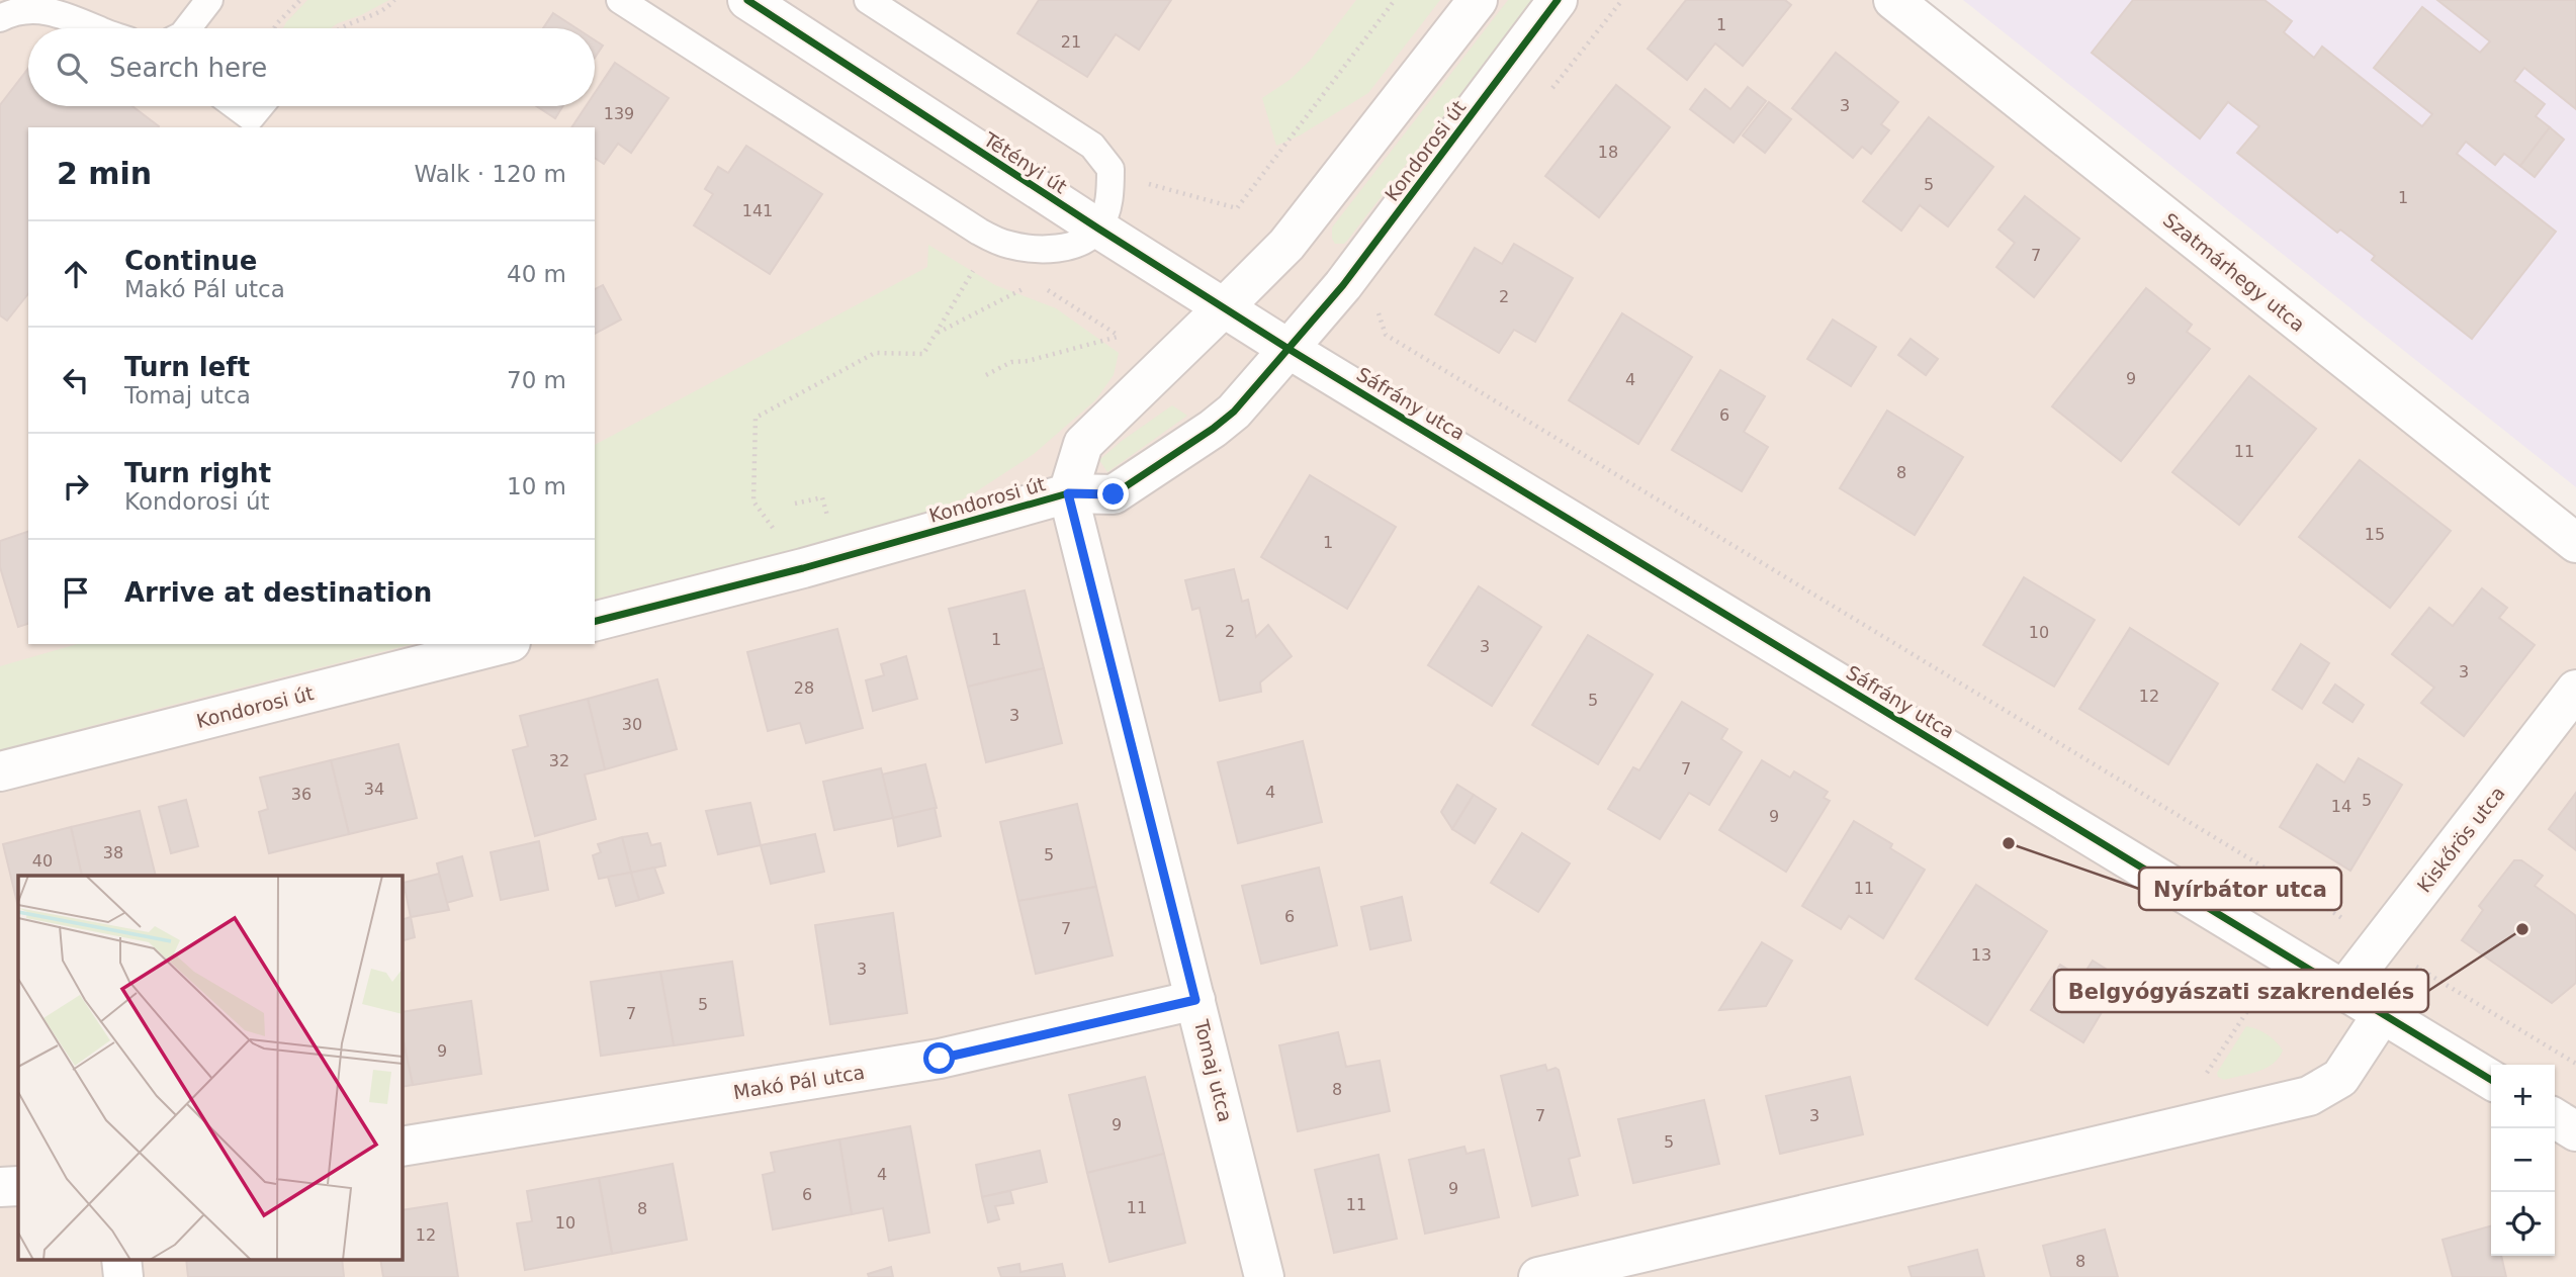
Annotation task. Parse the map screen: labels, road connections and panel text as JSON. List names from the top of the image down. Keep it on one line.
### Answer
{"streets":{"street":["Kondorosi út","Tétényi út","Szatmárhegy utca","Sáfrány utca","Kiskőrös utca","Tomaj utca","Makó Pál utca"]},"crossings":[["Kondorosi út","Tétényi út"],["Kondorosi út","Sáfrány utca"],["Kondorosi út","Tomaj utca"],["Tétényi út","Sáfrány utca"],["Sáfrány utca","Kiskőrös utca"],["Tomaj utca","Makó Pál utca"]],"places":["Nyírbátor utca","Belgyógyászati szakrendelés"],"house_numbers":["1","21","3","139","18","5","1","141","7","2","9","4","6","11","8","15","1","2","10","1","3","3","28","12","5","3","30","32","7","34","4","36","5","14","9","38","5","40","11","6","7","13","3","5","7","9","8","7","3","9","5","4","9","6","11","11","8","10","12","8"],"page":{"search":"Search here","heading":["2 min","Walk · 120 m"],"list":[["Continue","Makó Pál utca","40 m"],["Turn left","Tomaj utca","70 m"],["Turn right","Kondorosi út","10 m"],"Arrive at destination"],"map_buttons":["+","−"]}}
